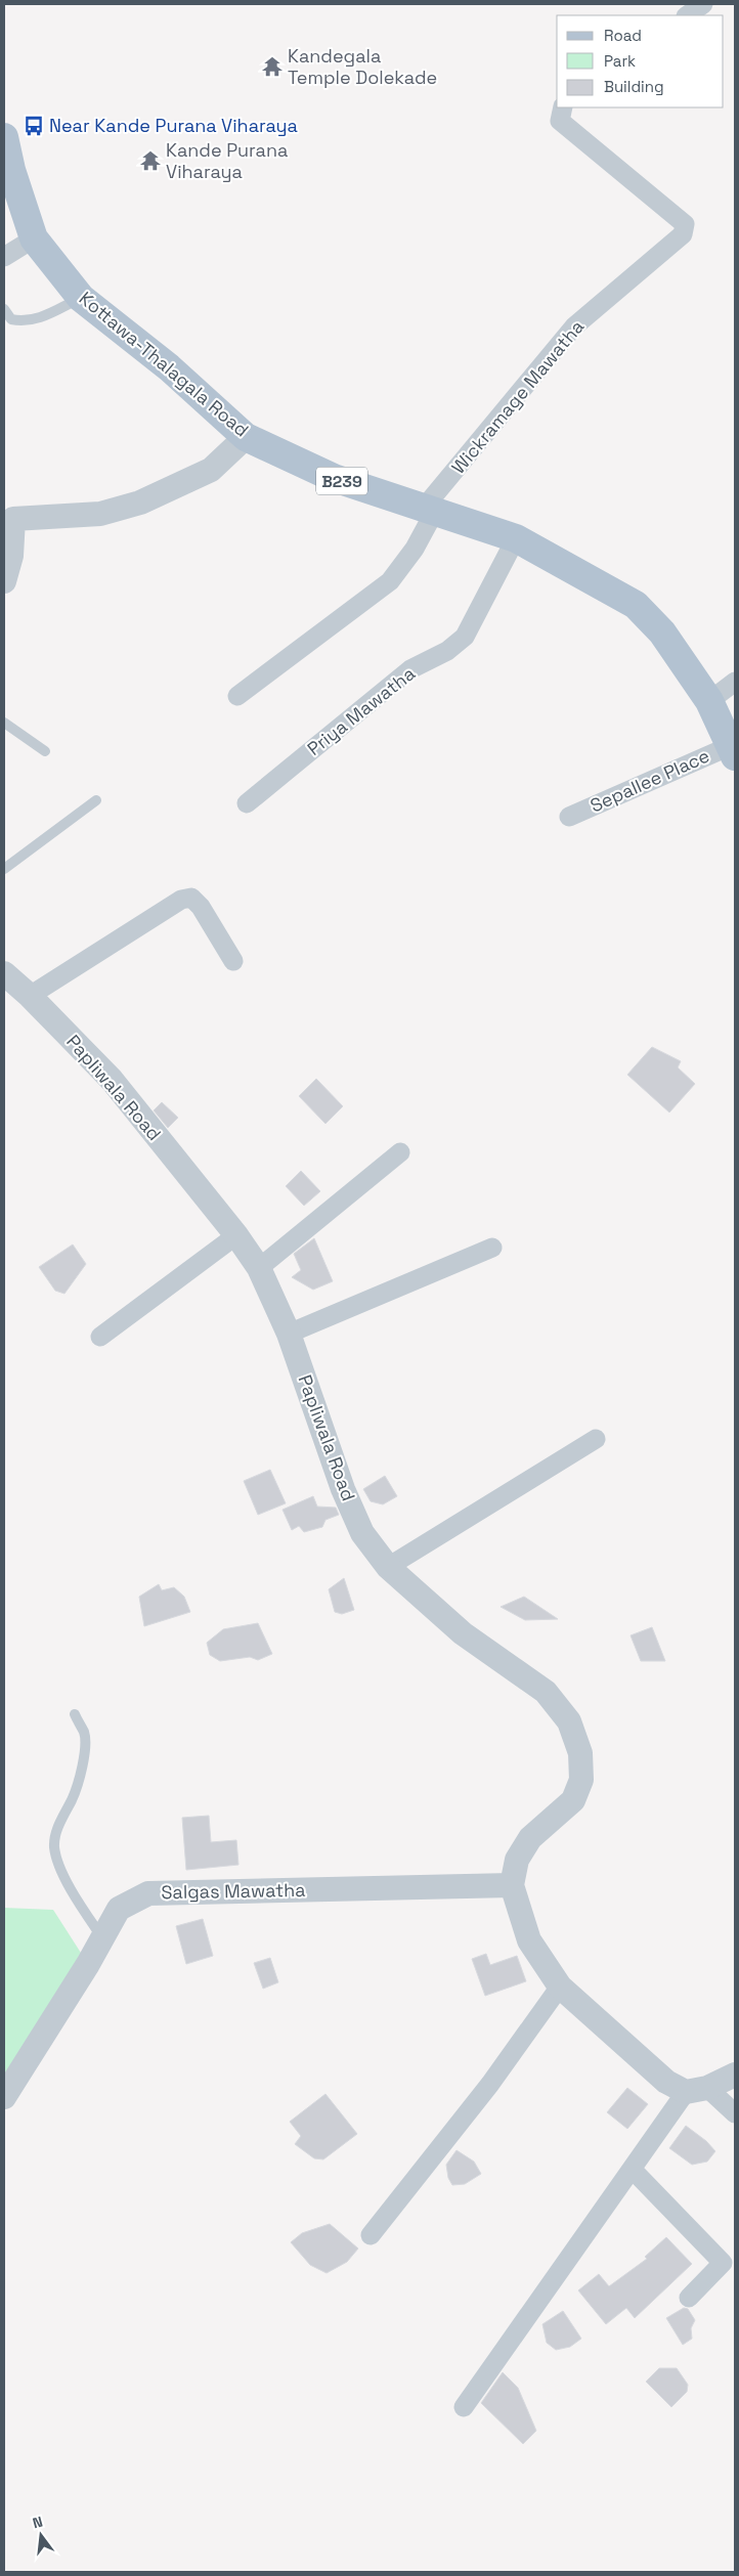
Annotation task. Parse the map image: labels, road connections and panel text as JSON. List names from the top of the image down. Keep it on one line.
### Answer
{"streets":{"main road":["Kottawa-Thalagala Road","B239"],"street":["Wickramage Mawatha","Priya Mawatha","Sepallee Place","Papliwala Road","Salgas Mawatha"]},"crossings":[["Kottawa-Thalagala Road","Wickramage Mawatha"],["Kottawa-Thalagala Road","Priya Mawatha"],["Kottawa-Thalagala Road","Sepallee Place"],["Papliwala Road","Salgas Mawatha"]],"places":{"temple":["Kandegala Temple Dolekade","Kande Purana Viharaya"],"bus stop":["Near Kande Purana Viharaya"]},"legend":["Road","Park","Building"],"north":"top"}
